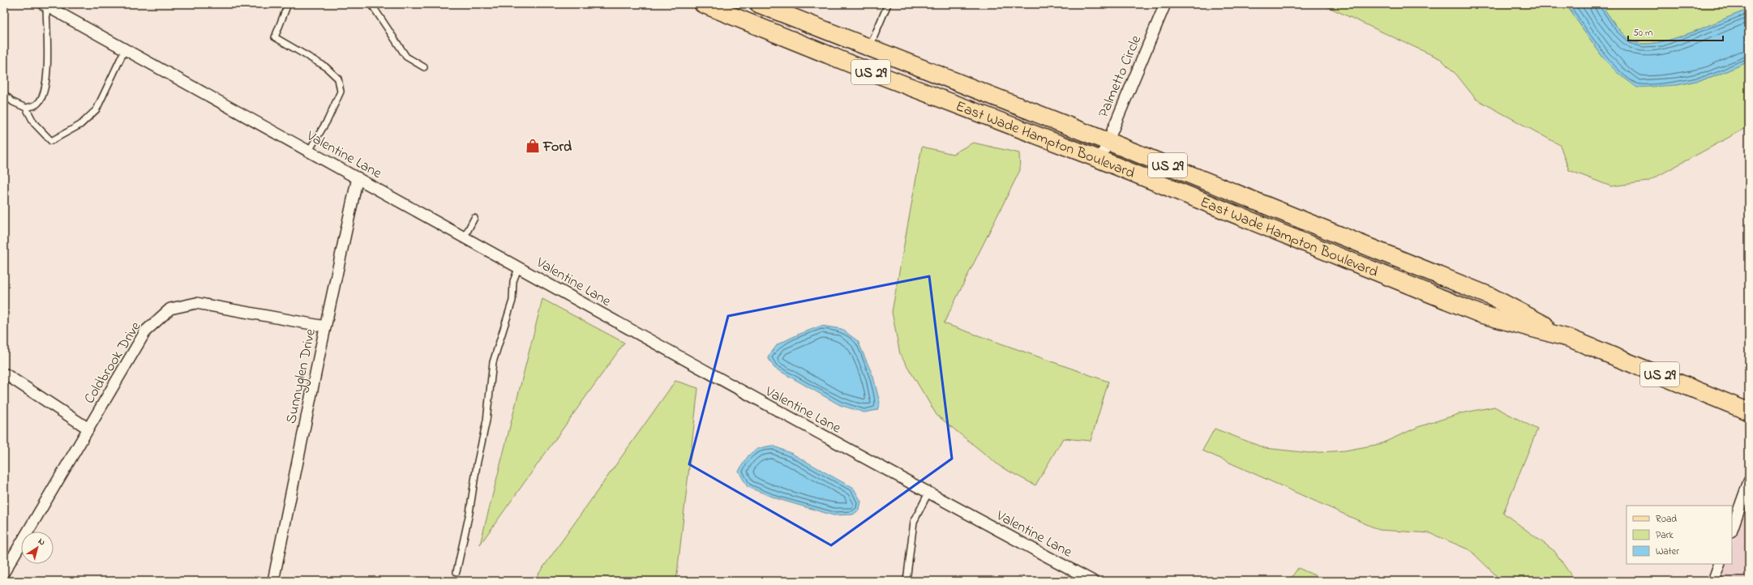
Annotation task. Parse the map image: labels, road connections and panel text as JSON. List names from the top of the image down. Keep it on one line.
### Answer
{"streets":{"main road":["US 29","East Wade Hampton Boulevard"],"street":["Palmetto Circle","Valentine Lane","Coldbrook Drive","Sunnyglen Drive"]},"crossings":[["Palmetto Circle","East Wade Hampton Boulevard"],["Valentine Lane","Sunnyglen Drive"],["Coldbrook Drive","Sunnyglen Drive"]],"places":{"shop":["Ford"]},"legend":["Road","Park","Water"],"scale_bar":"50 m","north":"top right"}
